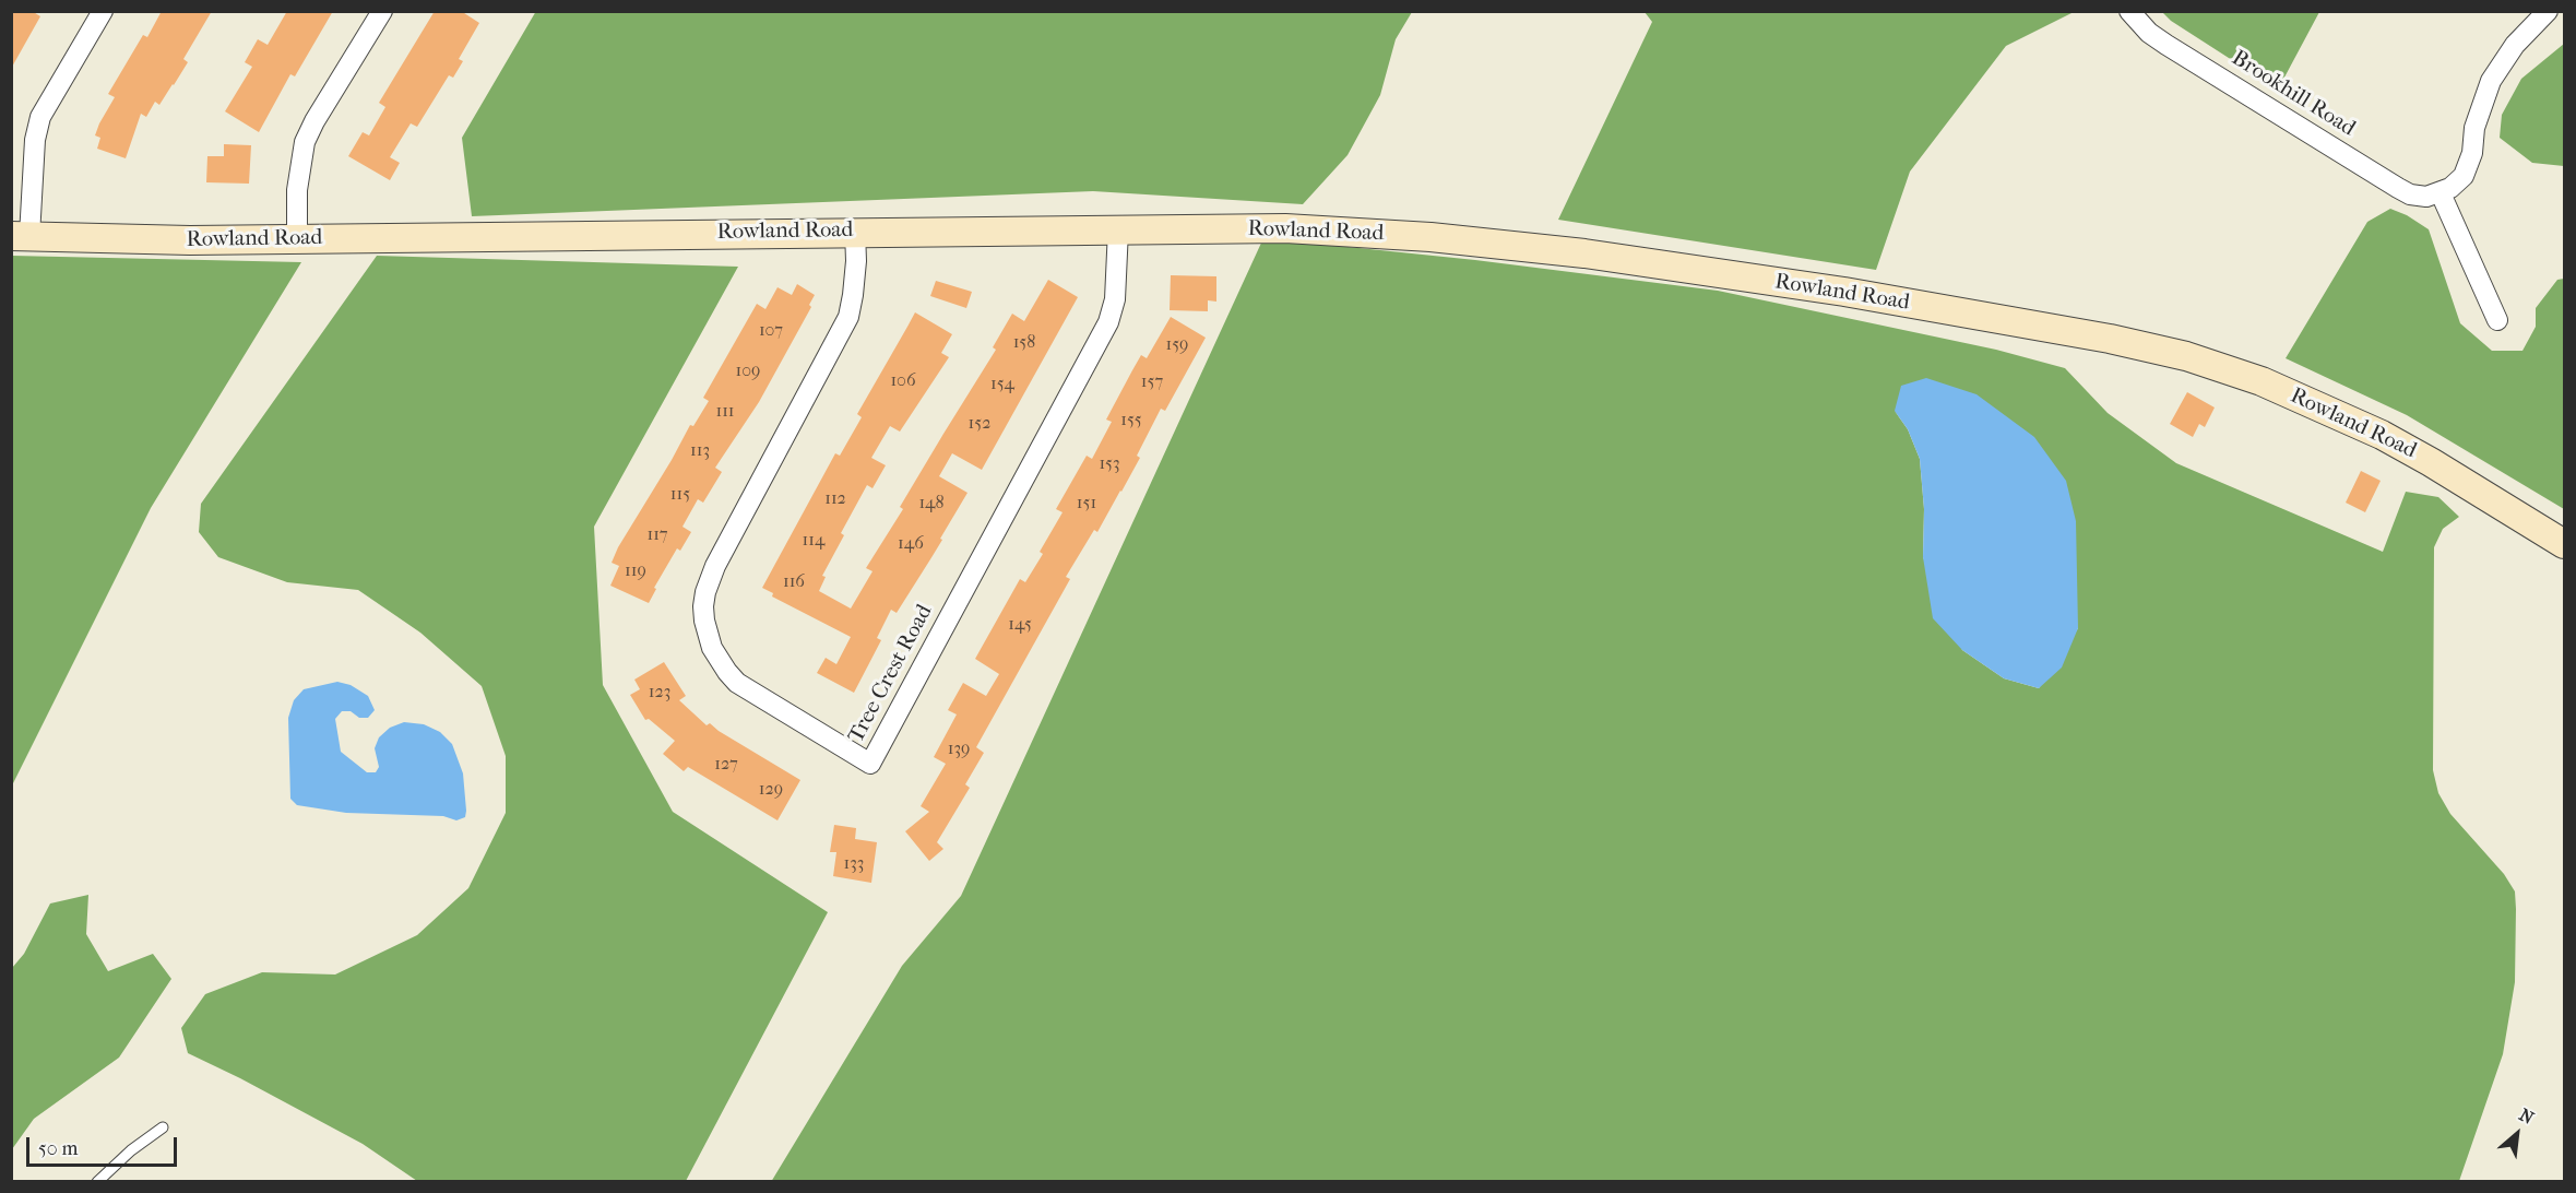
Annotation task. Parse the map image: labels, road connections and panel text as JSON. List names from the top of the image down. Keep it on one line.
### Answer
{"streets":{"street":["Brookhill Road","Rowland Road","Tree Crest Road"]},"crossings":[["Rowland Road","Tree Crest Road"]],"house_numbers":["107","158","159","109","106","157","154","111","155","152","113","153","115","112","148","151","117","114","146","119","116","145","123","139","127","129","133"],"scale_bar":"50 m","north":"top right"}
